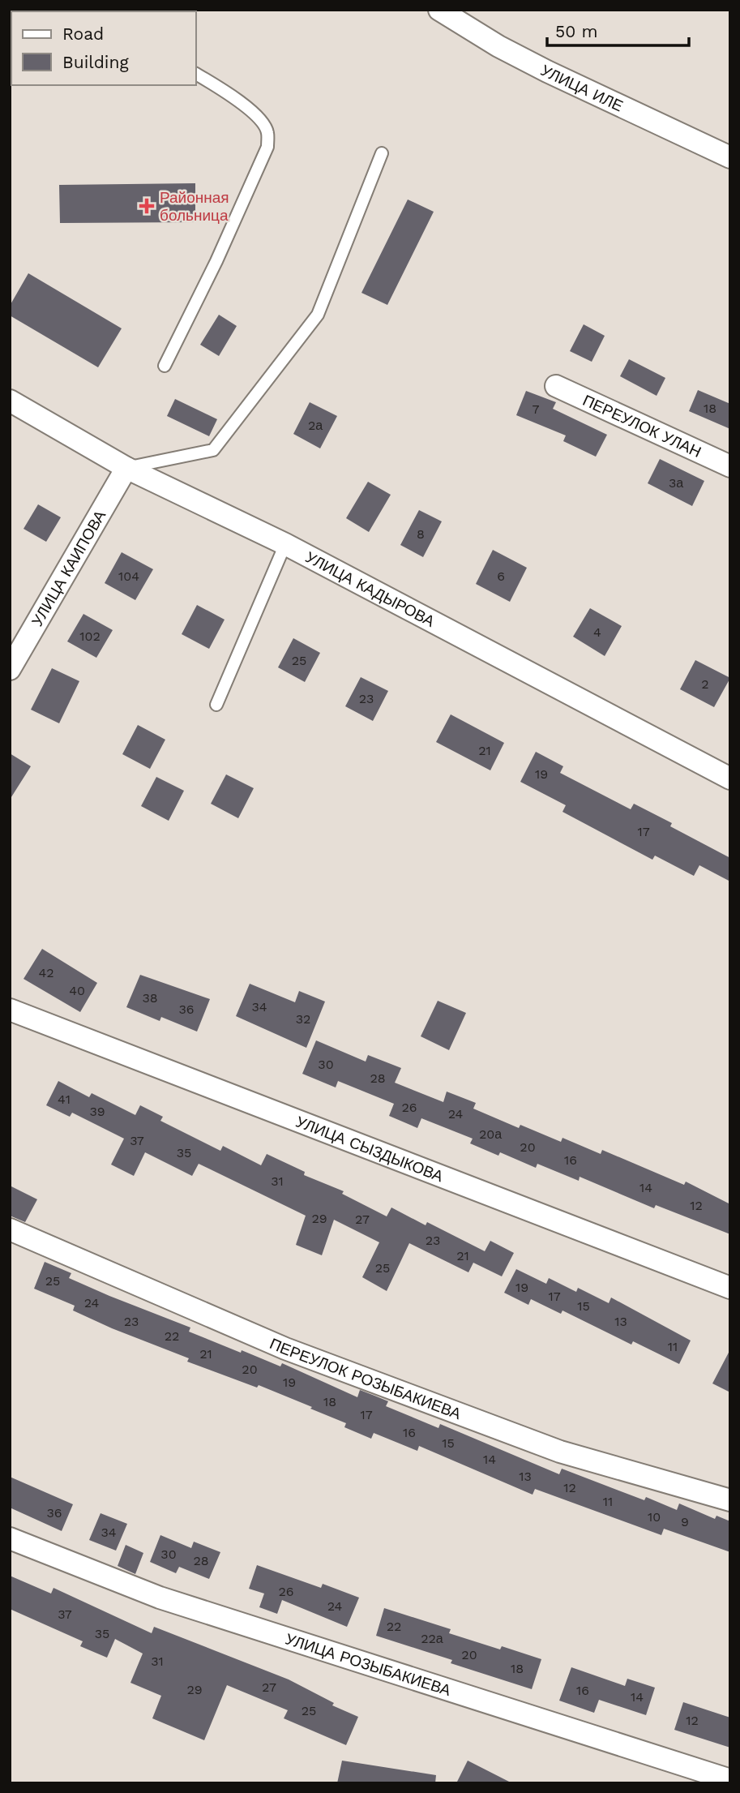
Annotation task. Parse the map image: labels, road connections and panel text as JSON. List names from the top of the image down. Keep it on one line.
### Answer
{"streets":{"street":["УЛИЦА ИЛЕ","ПЕРЕУЛОК УЛАН","УЛИЦА КАИПОВА","УЛИЦА КАДЫРОВА","УЛИЦА СЫЗДЫКОВА","ПЕРЕУЛОК РОЗЫБАКИЕВА","УЛИЦА РОЗЫБАКИЕВА"]},"crossings":[["УЛИЦА КАИПОВА","УЛИЦА КАДЫРОВА"]],"places":{"health":["Районная больница"]},"house_numbers":["18","7","2а","3а","8","104","6","4","102","25","2","23","21","19","17","42","40","38","34","36","32","30","28","41","26","39","24","20а","37","20","35","16","31","14","12","29","27","23","21","25","25","19","17","24","15","23","13","22","11","21","20","19","18","17","16","15","14","13","12","11","36","10","9","34","30","28","26","24","37","22","35","22а","20","31","18","27","29","16","14","25","12"],"legend":["Road","Building"],"scale_bar":"50 m"}
